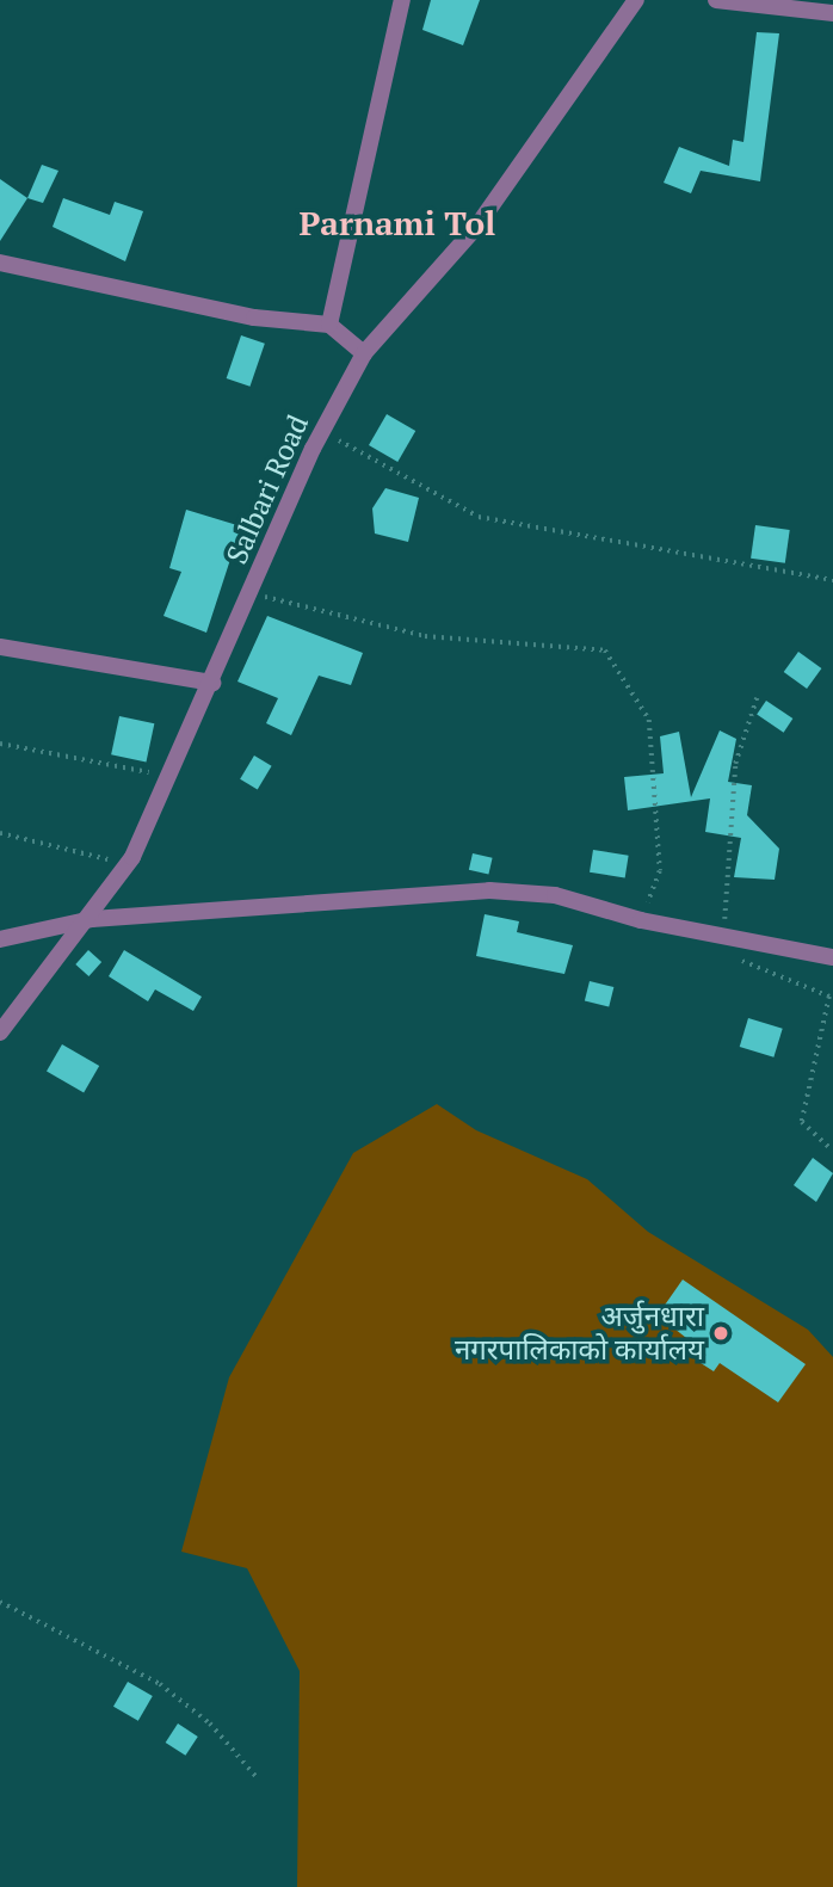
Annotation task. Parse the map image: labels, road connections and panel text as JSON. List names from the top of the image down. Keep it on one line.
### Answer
{"streets":{"street":["Salbari Road"]},"districts":["Parnami Tol"],"places":["अर्जुनधारा नगरपालिकाको कार्यालय"]}
